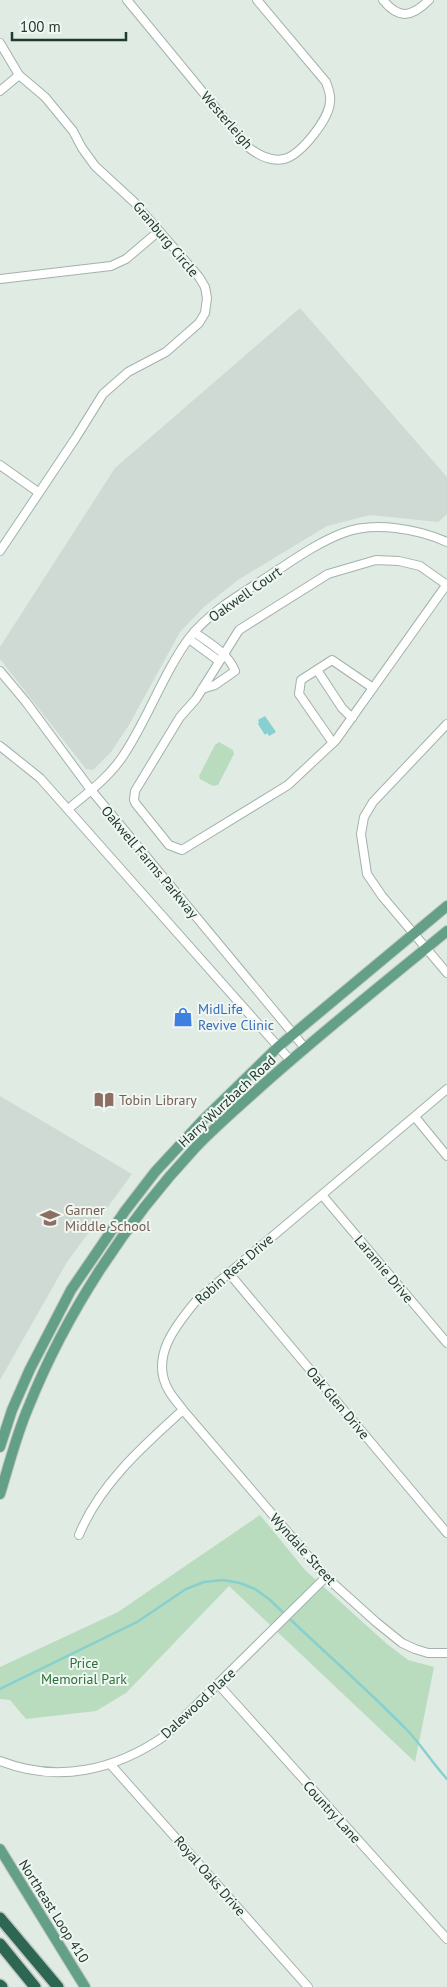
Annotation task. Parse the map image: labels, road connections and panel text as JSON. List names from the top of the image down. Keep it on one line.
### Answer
{"streets":{"main road":["Harry Wurzbach Road","Northeast Loop 410"],"street":["Westerleigh","Granburg Circle","Oakwell Court","Oakwell Farms Parkway","Robin Rest Drive","Laramie Drive","Oak Glen Drive","Wyndale Street","Dalewood Place","Country Lane","Royal Oaks Drive"]},"crossings":[["Oakwell Court","Oakwell Farms Parkway"],["Oakwell Farms Parkway","Harry Wurzbach Road"],["Robin Rest Drive","Laramie Drive"],["Robin Rest Drive","Oak Glen Drive"],["Robin Rest Drive","Wyndale Street"],["Wyndale Street","Dalewood Place"],["Dalewood Place","Country Lane"],["Dalewood Place","Royal Oaks Drive"]],"parks":["Price Memorial Park"],"places":{"shop":["MidLife Revive Clinic"],"library":["Tobin Library"],"school or university":["Garner Middle School"]},"scale_bar":"100 m"}
